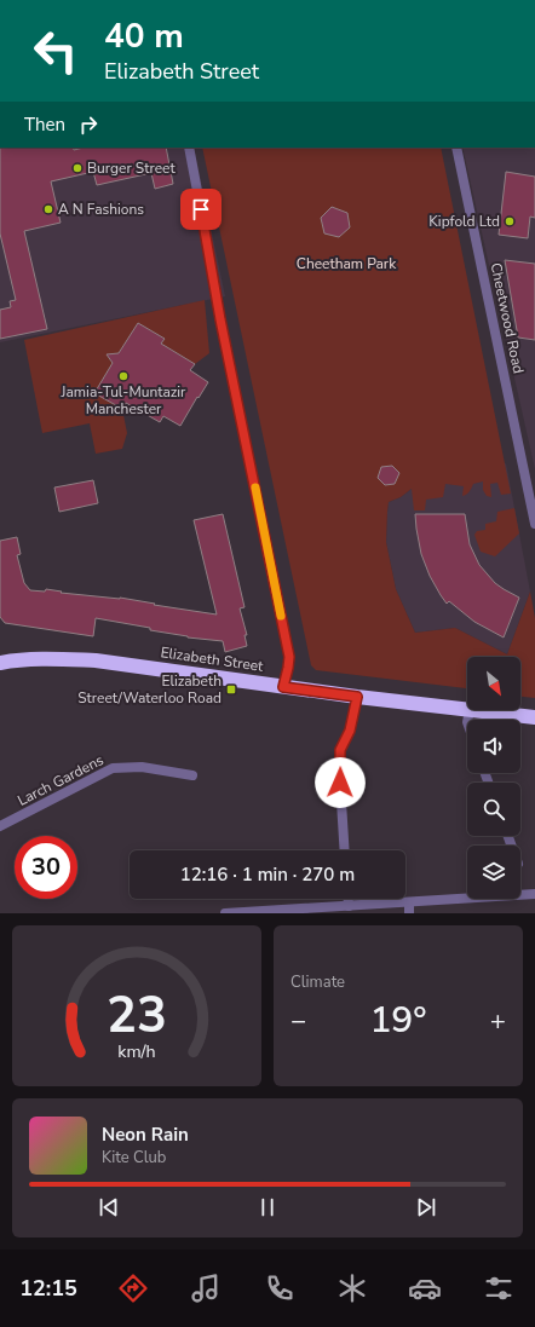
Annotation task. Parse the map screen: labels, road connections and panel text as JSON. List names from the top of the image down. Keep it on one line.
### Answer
{"streets":{"highway":["Elizabeth Street"],"street":["Cheetwood Road","Larch Gardens"]},"parks":["Cheetham Park"],"places":{"other":["Burger Street","A N Fashions","Kipfold Ltd","Jamia-Tul-Muntazir Manchester"],"transit":["Elizabeth Street/Waterloo Road"]},"north":"bottom right","page":{"turn":["40 m","Elizabeth Street"],"then":"Then","limit":"30","trip":"12:16 · 1 min · 270 m","tile":"Climate","heat":["−","19°","+"],"song":["Neon Rain","Kite Club"],"tabs":"12:15","gauge":["23","km/h"]}}
